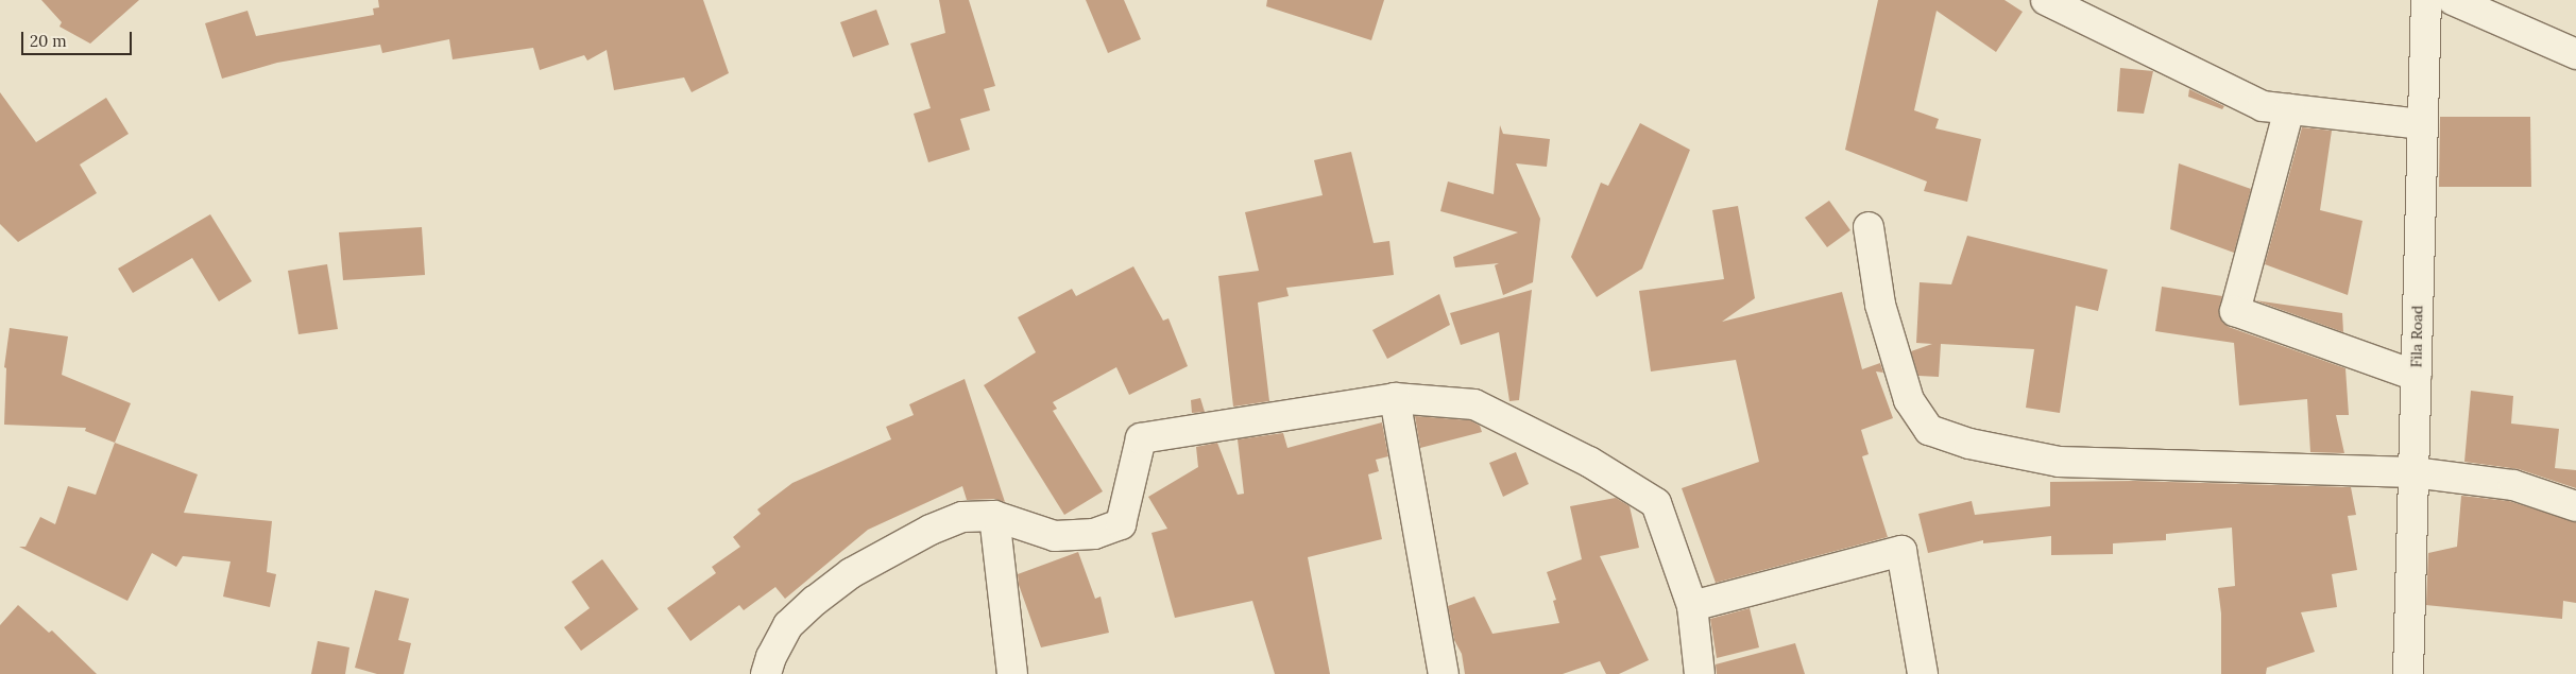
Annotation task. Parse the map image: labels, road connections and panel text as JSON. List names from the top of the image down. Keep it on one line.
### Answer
{"streets":{"street":["Fila Road"]},"scale_bar":"20 m"}
